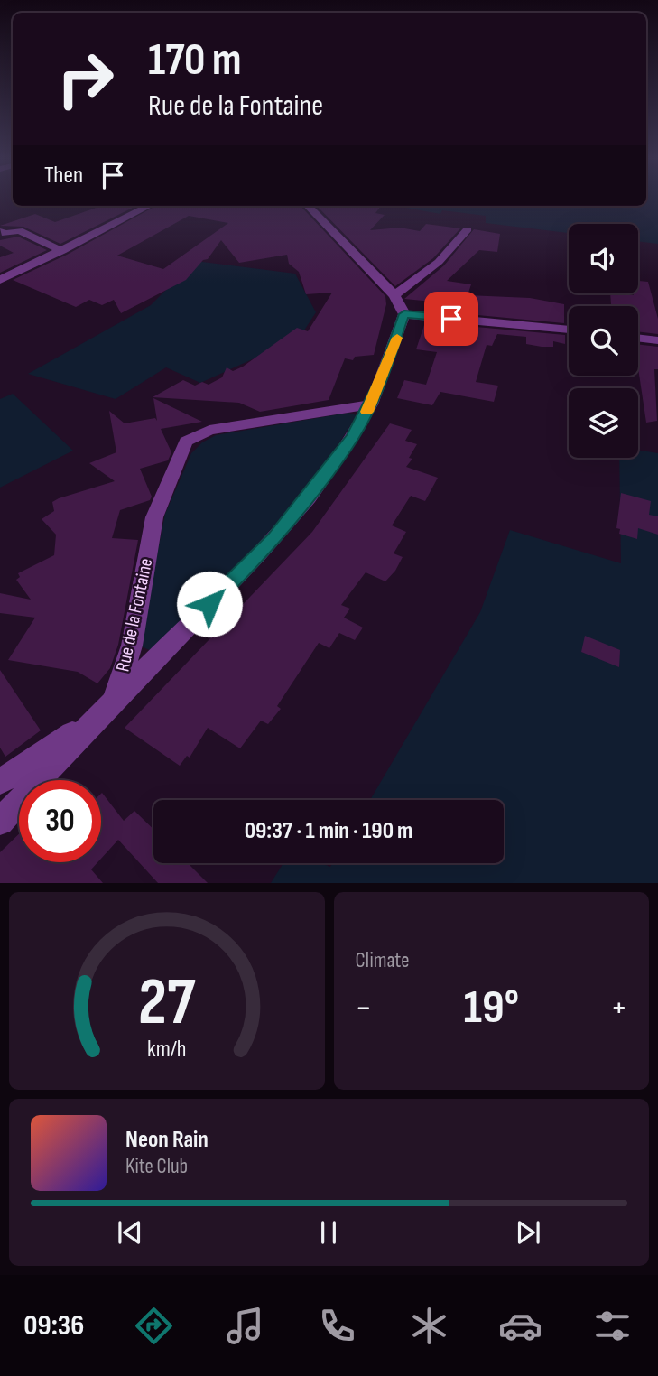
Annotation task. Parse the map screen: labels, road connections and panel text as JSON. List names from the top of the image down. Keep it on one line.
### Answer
{"streets":{"street":["Rue de la Fontaine"]},"page":{"turn":["170 m","Rue de la Fontaine"],"then":"Then","limit":"30","trip":"09:37 · 1 min · 190 m","tile":"Climate","heat":["−","19°","+"],"song":["Neon Rain","Kite Club"],"tabs":"09:36","gauge":["27","km/h"]}}
